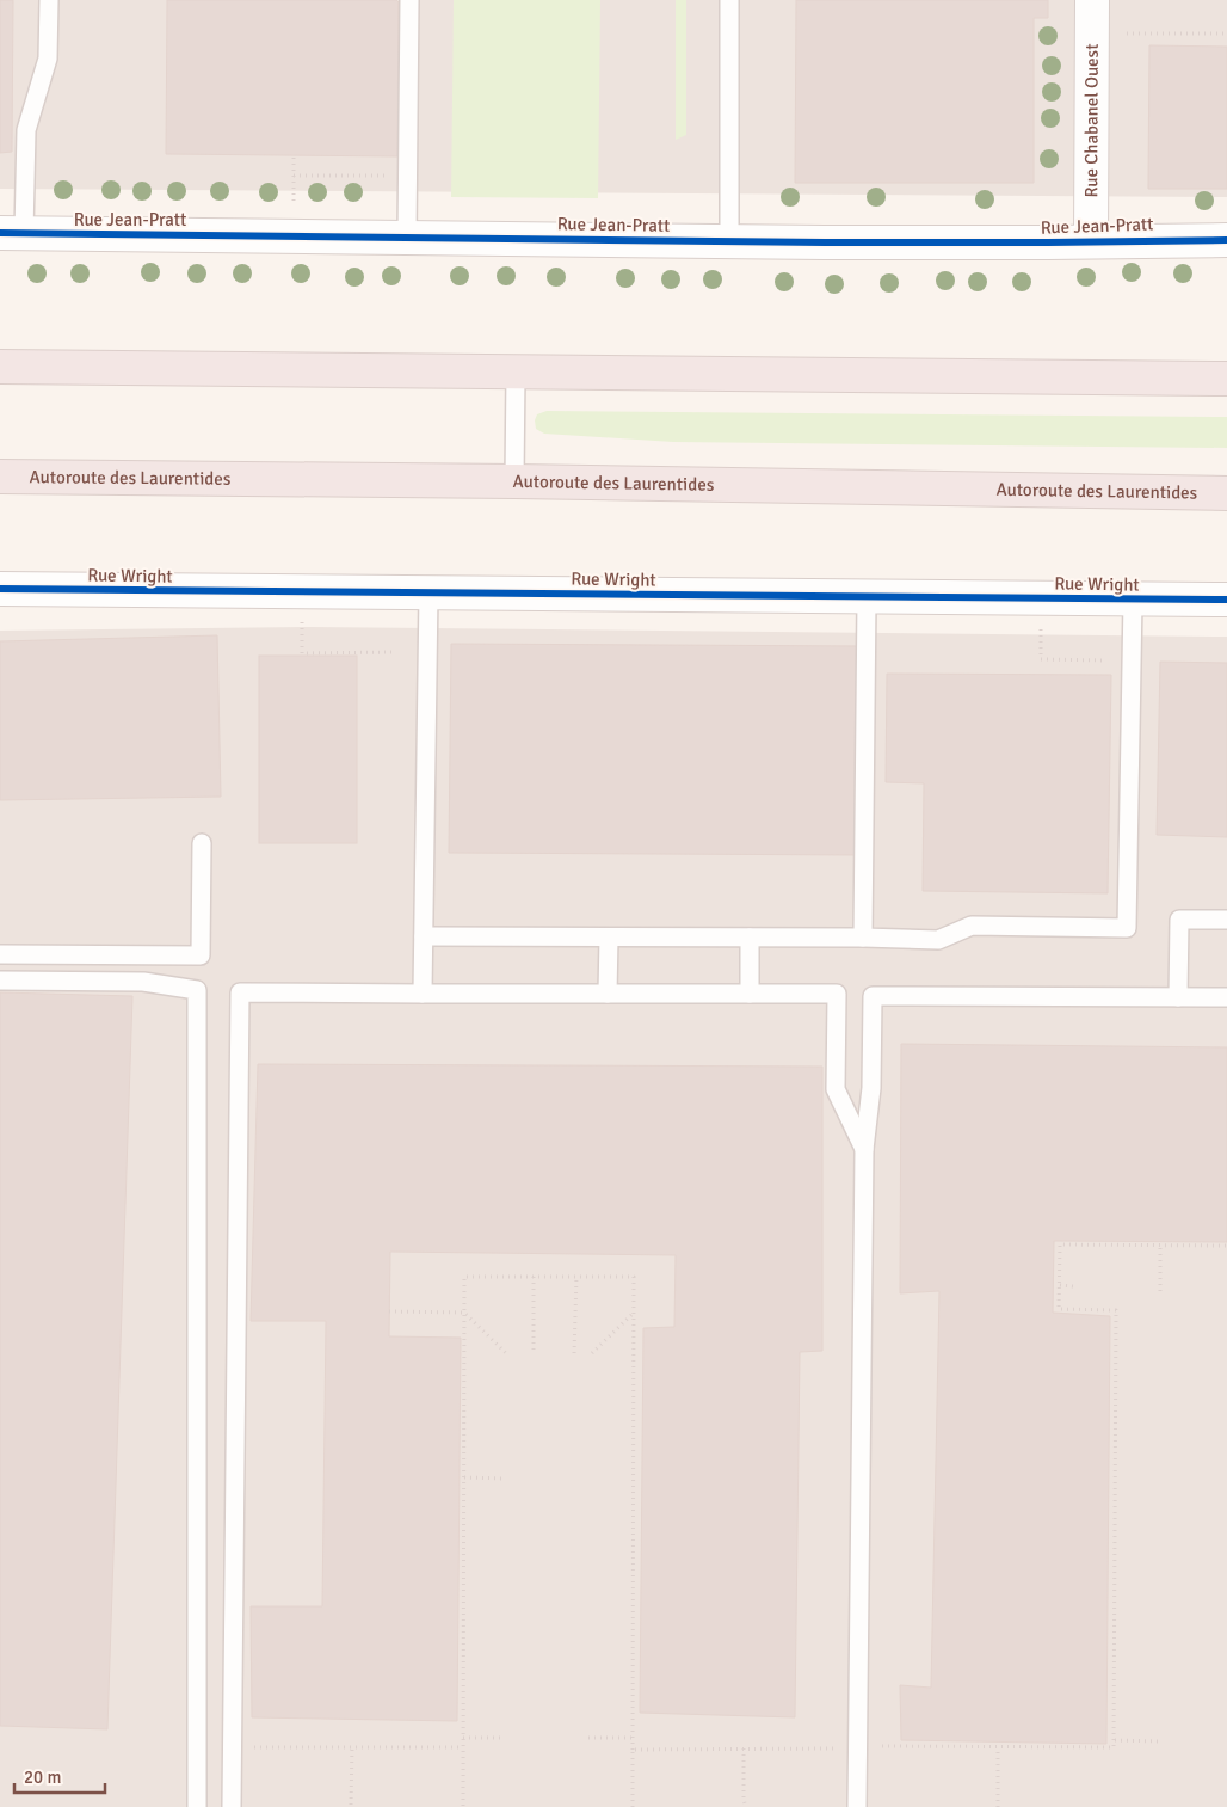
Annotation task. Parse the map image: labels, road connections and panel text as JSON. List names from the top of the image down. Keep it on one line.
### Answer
{"streets":{"highway":["Autoroute des Laurentides"],"street":["Rue Chabanel Ouest","Rue Jean-Pratt","Rue Wright"]},"crossings":[["Rue Chabanel Ouest","Rue Jean-Pratt"]],"scale_bar":"20 m"}
